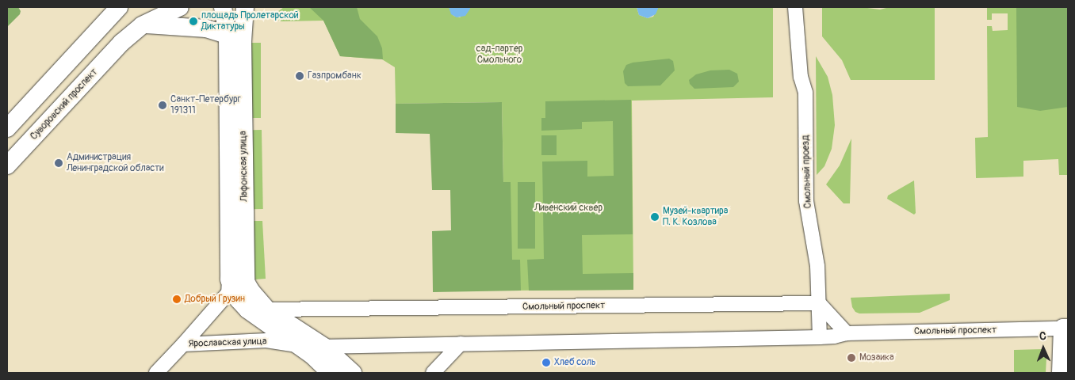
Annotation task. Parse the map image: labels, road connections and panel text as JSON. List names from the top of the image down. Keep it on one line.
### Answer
{"streets":{"street":["Суворовский проспект","Лафонская улица","Смольный проезд","Смольный проспект","Ярославская улица"]},"crossings":[["Лафонская улица","Смольный проспект"],["Лафонская улица","Ярославская улица"],["Смольный проезд","Смольный проспект"],["Смольный проспект","Ярославская улица"]],"parks":["сад-партер Смольного","Ливенский сквер"],"places":["площадь Пролетарской Диктатуры","Газпромбанк","Санкт-Петербург 191311","Администрация Ленинградской области","Музей-квартира П. К. Козлова","Добрый Грузин","Мозаика","Хлеб соль"],"north":"top"}
